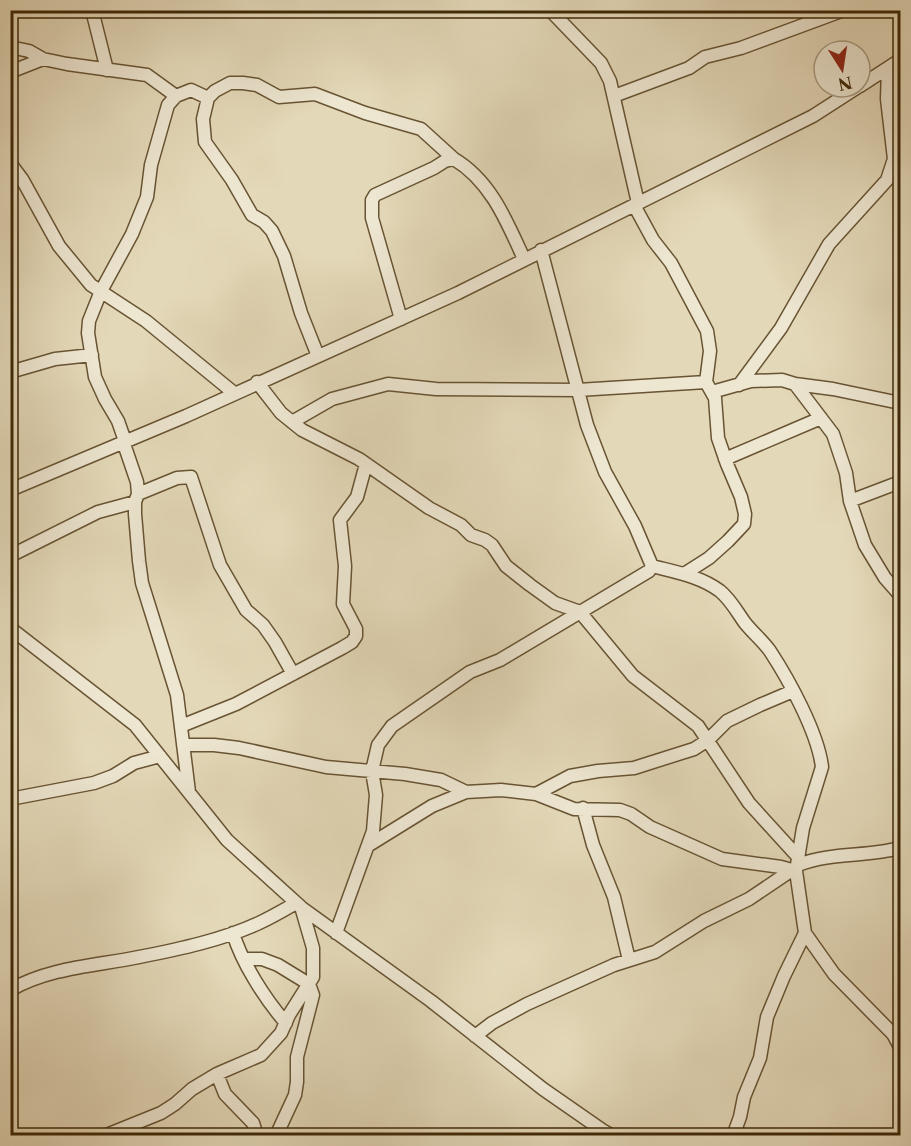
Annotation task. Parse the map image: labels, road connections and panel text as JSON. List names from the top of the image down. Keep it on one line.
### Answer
{"north":"bottom"}
